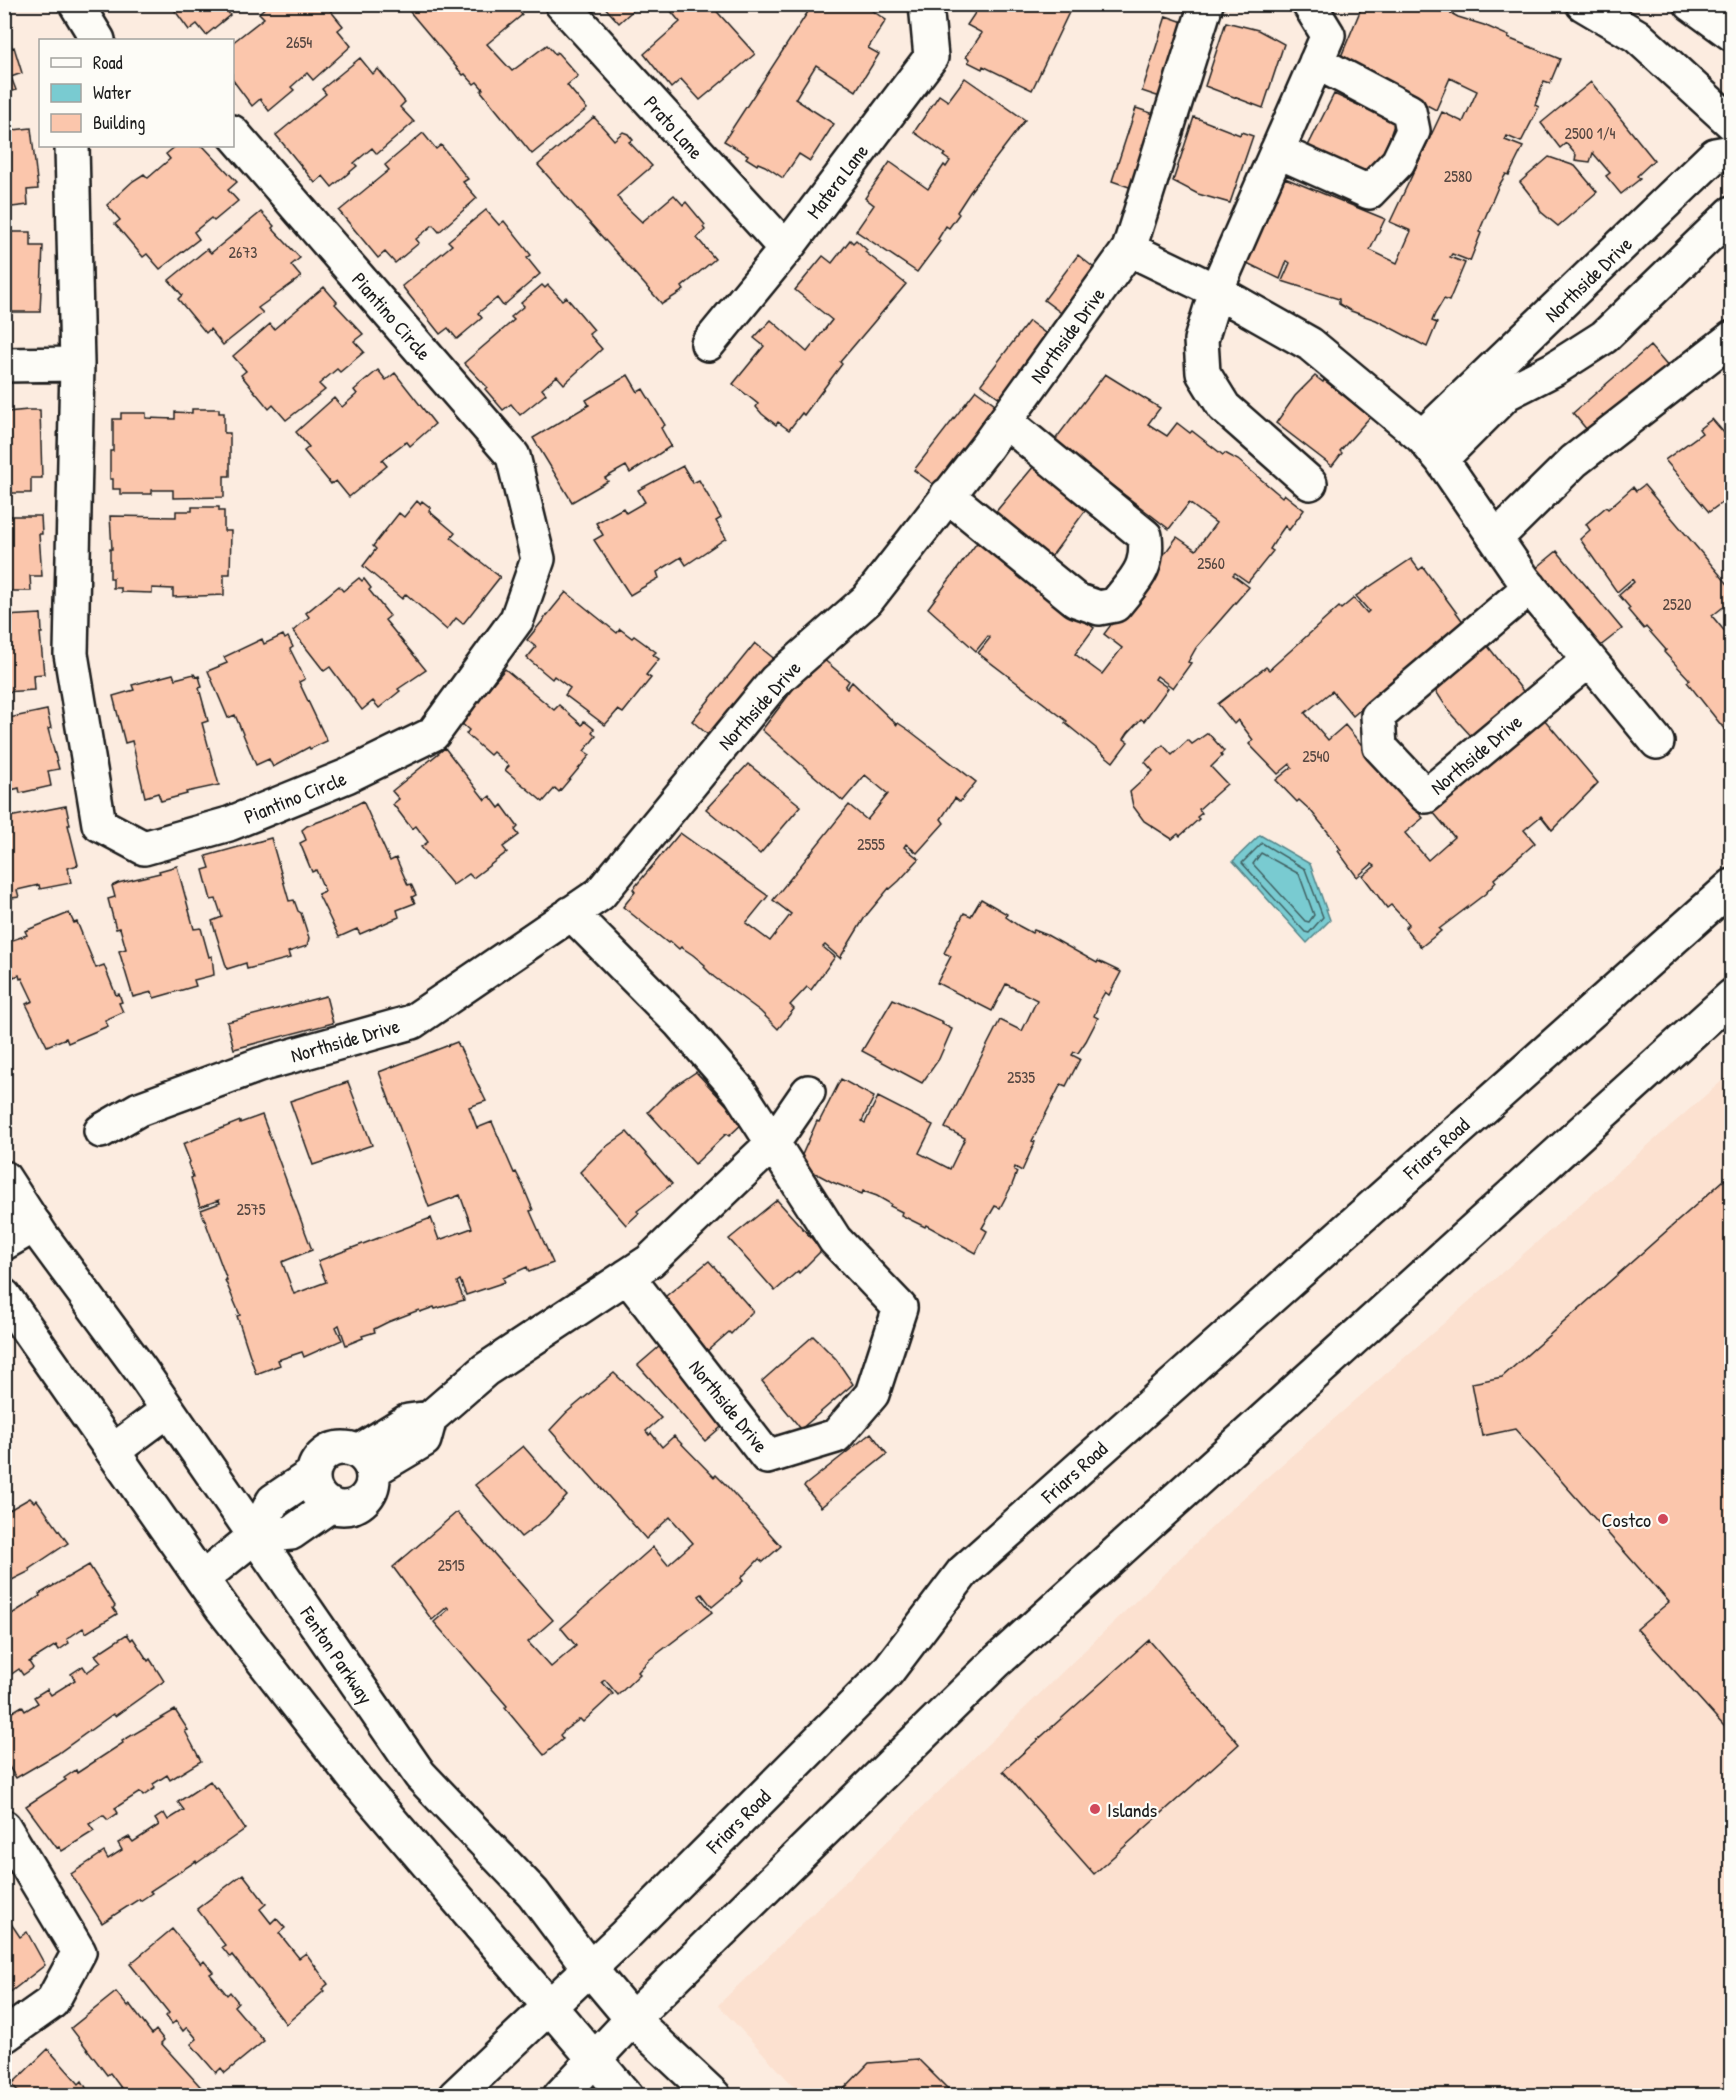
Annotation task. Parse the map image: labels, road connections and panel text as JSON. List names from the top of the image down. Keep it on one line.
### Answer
{"streets":{"main road":["Prato Lane","Matera Lane","Northside Drive","Piantino Circle","Friars Road","Fenton Parkway"]},"crossings":[["Prato Lane","Matera Lane"],["Friars Road","Fenton Parkway"]],"places":["Costco","Islands"],"house_numbers":["2654","2500 1/4","2580","2673","2560","2520","2540","2555","2535","2575","2515"],"legend":["Road","Water","Building"]}
